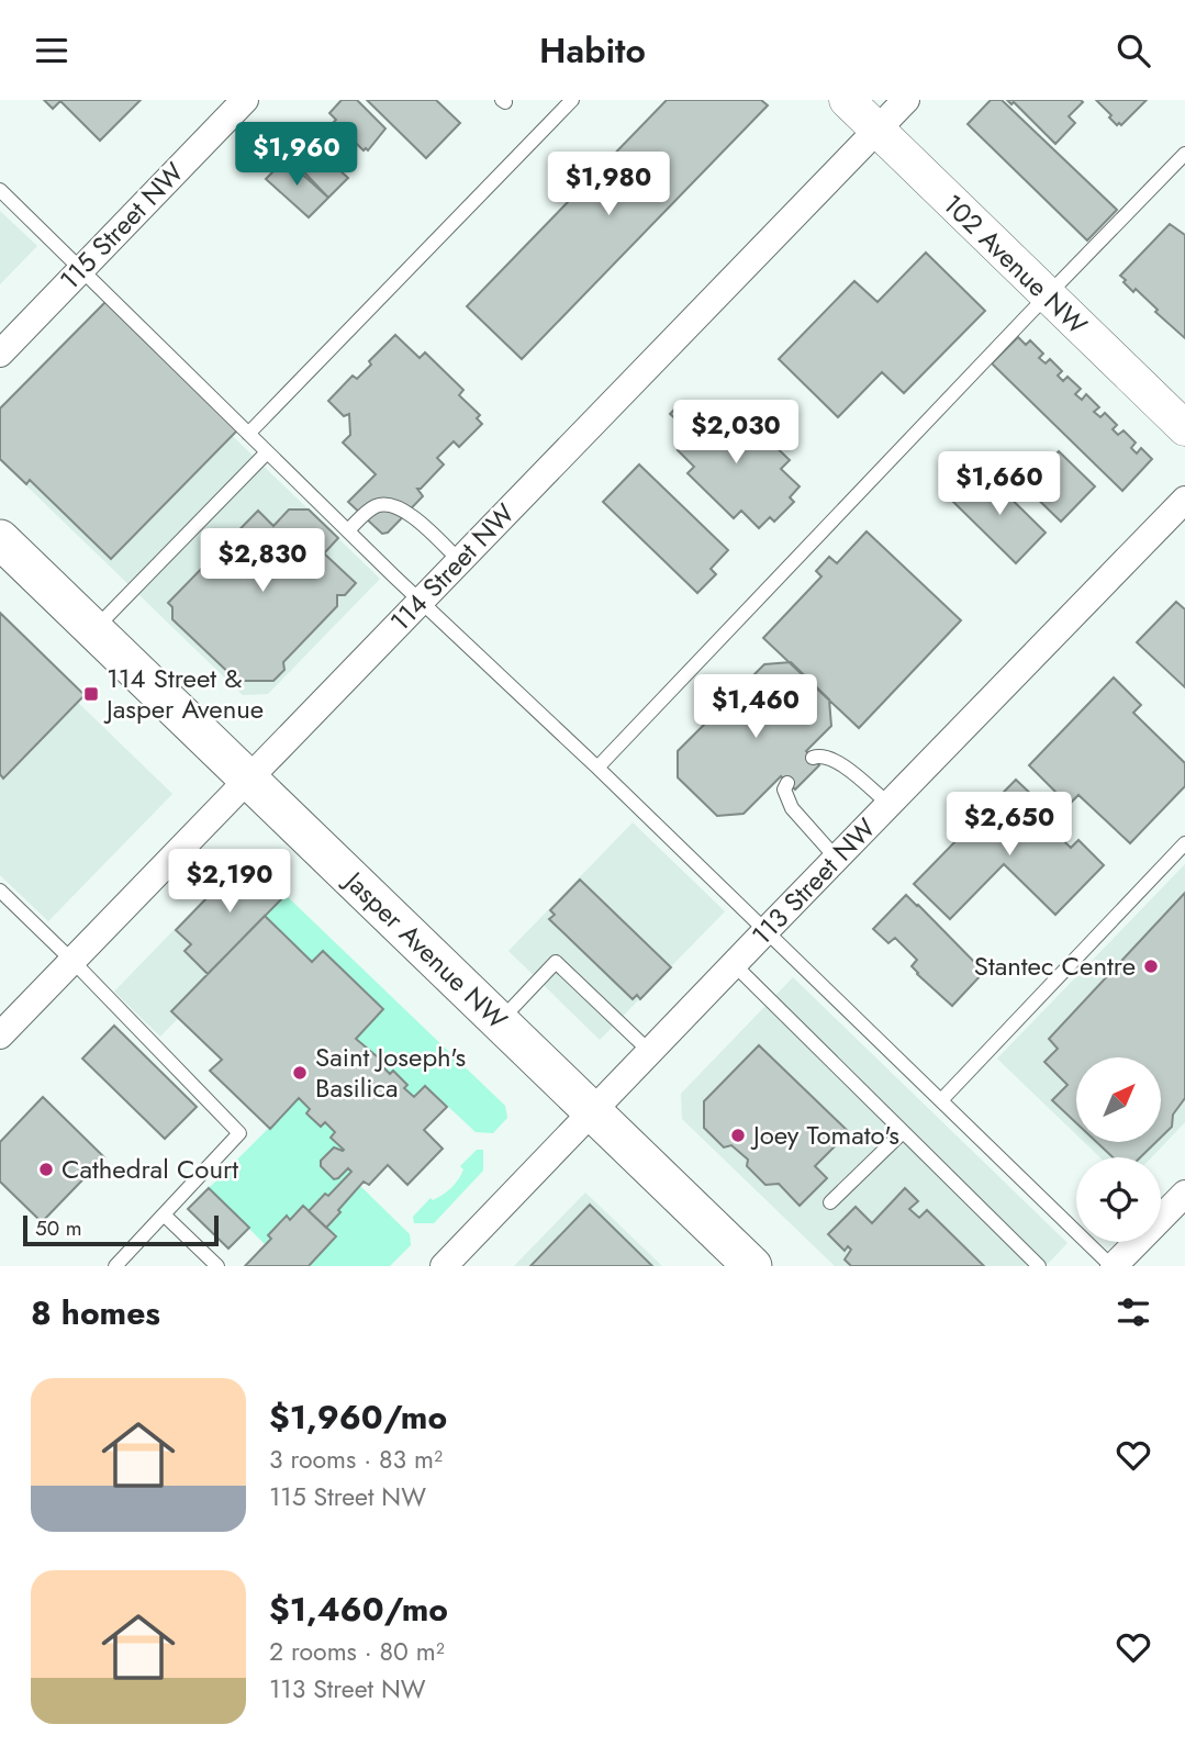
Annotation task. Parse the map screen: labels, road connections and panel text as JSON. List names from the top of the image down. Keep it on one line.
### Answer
{"streets":{"main road":["Jasper Avenue NW"],"street":["115 Street NW","102 Avenue NW","114 Street NW","113 Street NW"]},"crossings":[["102 Avenue NW","114 Street NW"],["114 Street NW","Jasper Avenue NW"],["113 Street NW","Jasper Avenue NW"]],"places":{"transit":["114 Street & Jasper Avenue"],"other":["Stantec Centre","Saint Joseph's Basilica","Joey Tomato's","Cathedral Court"]},"scale_bar":"50 m","north":"top right","page":{"header":"Habito","price":["$1,960","$1,980","$2,030","$1,660","$2,830","$1,460","$2,650","$2,190"],"scale":"50 m","heading":"8 homes","list":[{"name":"$1,960/mo","note":"3 rooms · 83 m² · 115 Street NW"},{"name":"$1,460/mo","note":"2 rooms · 80 m² · 113 Street NW"}]}}
